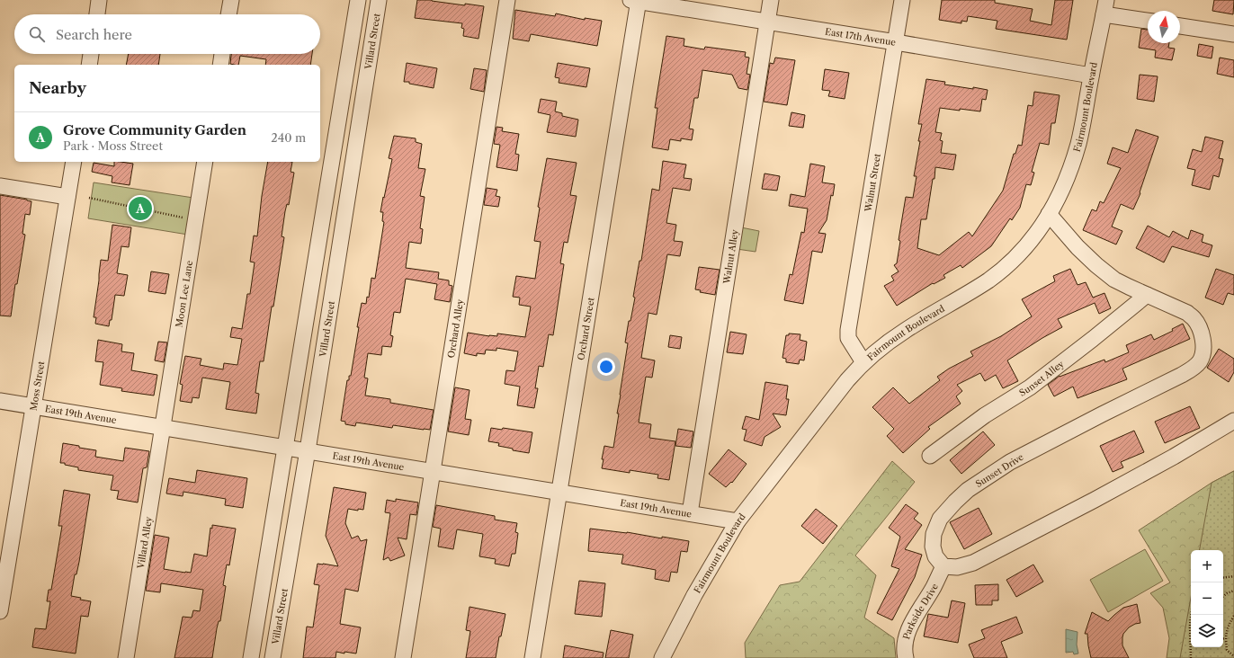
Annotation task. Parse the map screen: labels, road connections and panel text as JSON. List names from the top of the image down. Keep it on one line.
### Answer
{"streets":{"street":["East 17th Avenue","Villard Street","Fairmount Boulevard","Walnut Street","Walnut Alley","Moon Lee Lane","Orchard Alley","Orchard Street","Sunset Alley","Moss Street","East 19th Avenue","Sunset Drive","Villard Alley","Parkside Drive"]},"crossings":[["East 17th Avenue","Fairmount Boulevard"],["East 17th Avenue","Walnut Street"],["East 17th Avenue","Walnut Alley"],["East 17th Avenue","Orchard Street"],["Villard Street","East 19th Avenue"],["Fairmount Boulevard","Walnut Street"],["Fairmount Boulevard","East 19th Avenue"],["Fairmount Boulevard","Sunset Drive"],["Walnut Alley","East 19th Avenue"],["Moon Lee Lane","East 19th Avenue"],["Moon Lee Lane","Villard Alley"],["Orchard Alley","East 19th Avenue"],["Orchard Street","East 19th Avenue"],["Sunset Alley","Sunset Drive"],["Moss Street","East 19th Avenue"],["East 19th Avenue","Villard Alley"],["Sunset Drive","Parkside Drive"]],"north":"top","page":{"search":"Search here","heading":"Nearby","list":[{"mark":"A","name":"Grove Community Garden","note":"Park · Moss Street","value":"240 m"}],"pins":"A","map_buttons":["+","−"]}}
